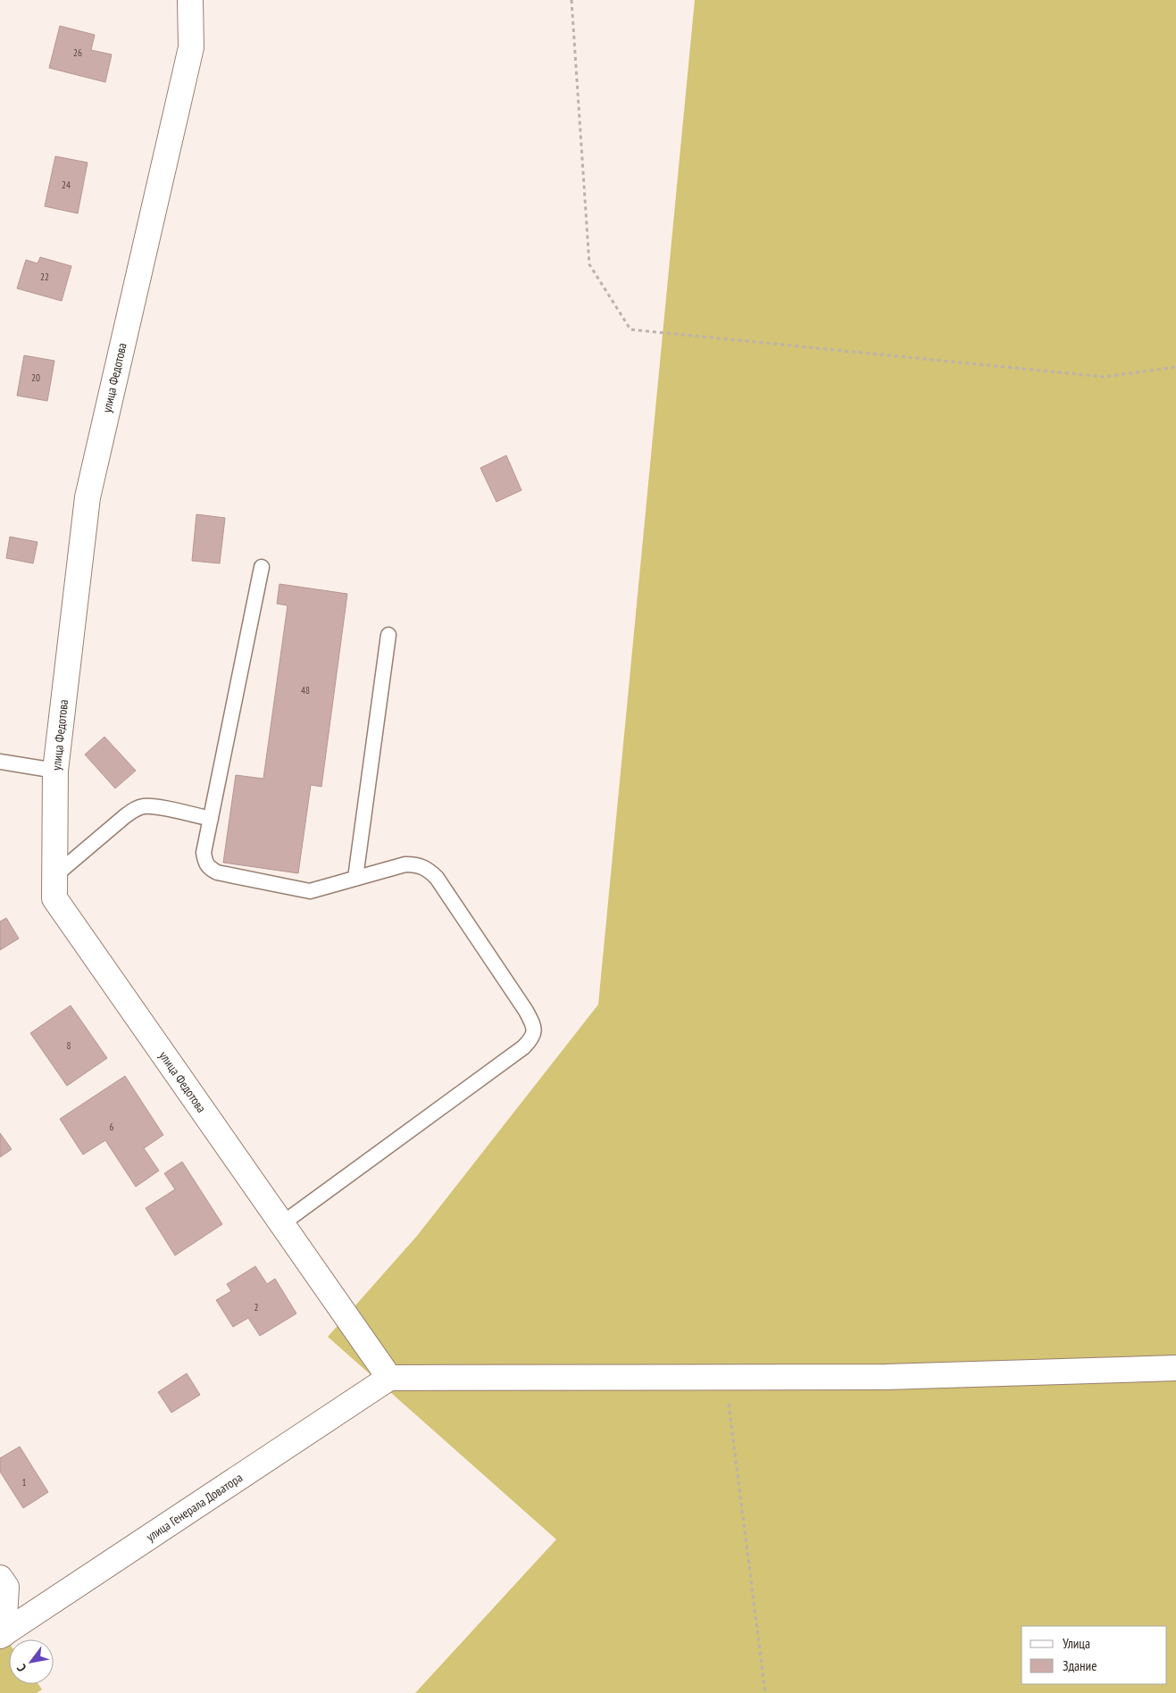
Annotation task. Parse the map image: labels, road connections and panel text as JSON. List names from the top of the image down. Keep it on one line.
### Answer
{"streets":{"street":["улица Федотова","улица Генерала Доватора"]},"crossings":[["улица Федотова","улица Генерала Доватора"]],"house_numbers":["26","24","22","20","48","8","6","2","1"],"legend":["Улица","Здание"],"north":"bottom left"}
